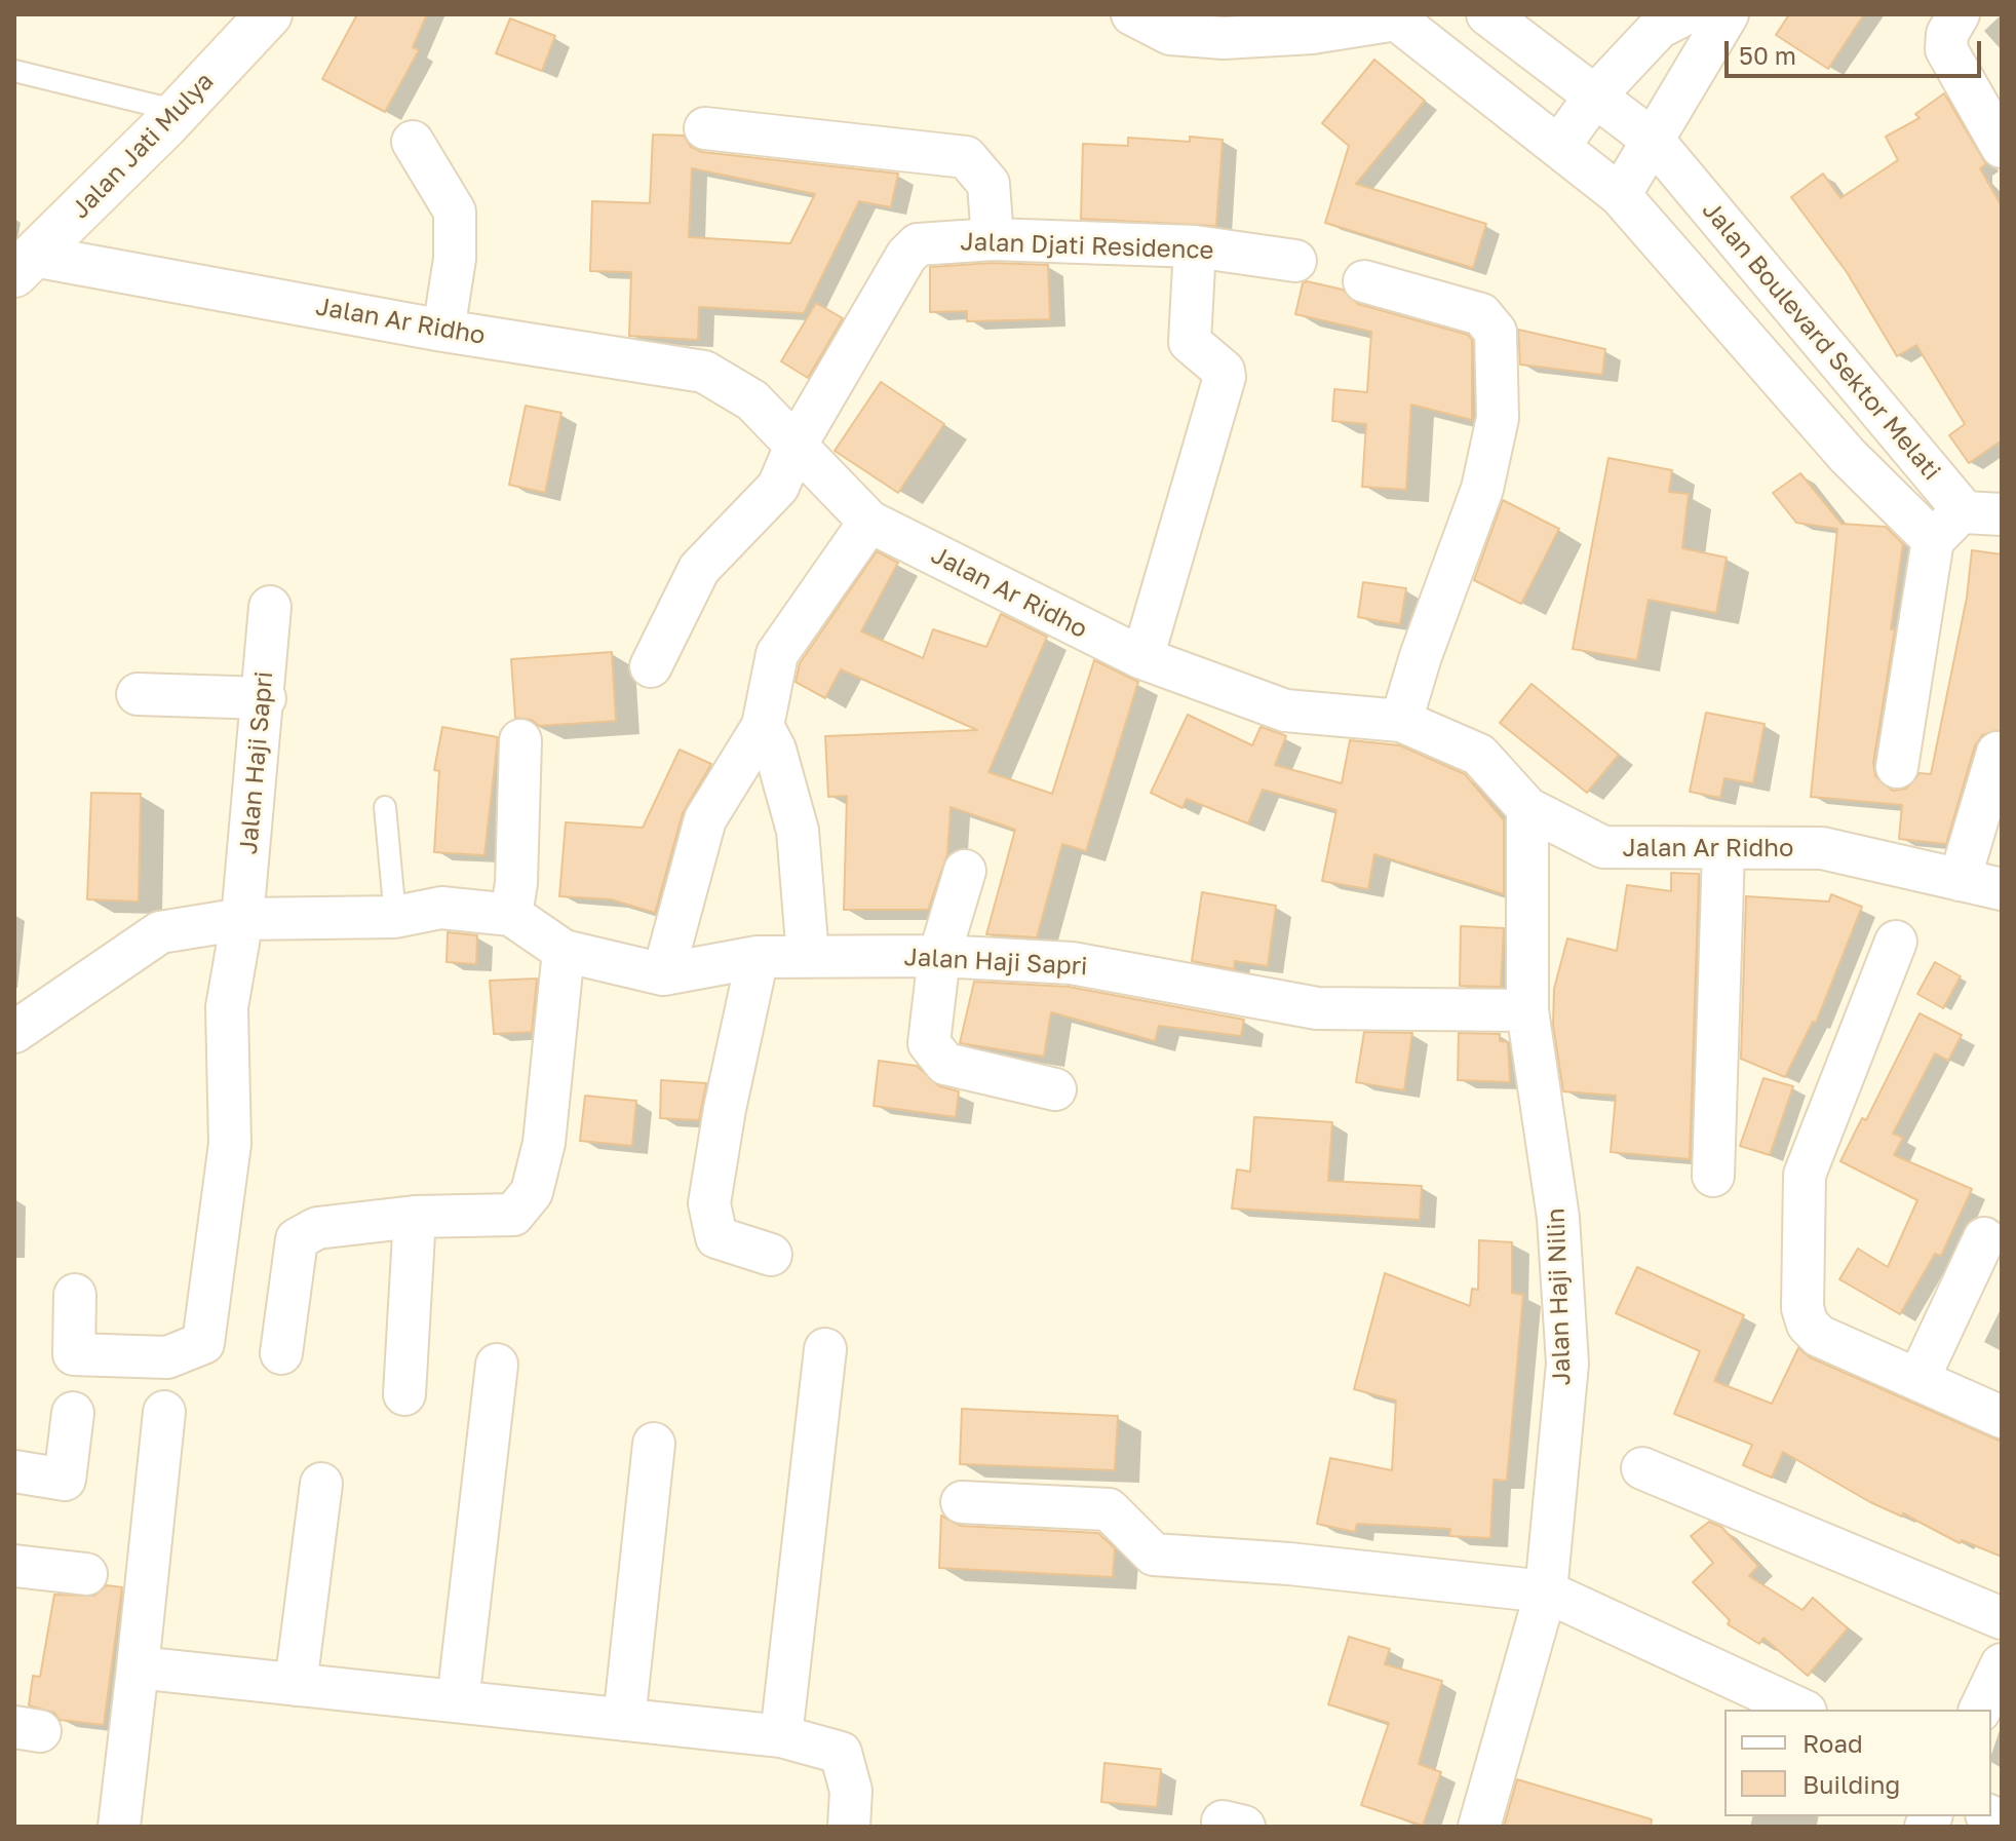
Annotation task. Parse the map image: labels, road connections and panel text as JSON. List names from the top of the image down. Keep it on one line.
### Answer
{"streets":{"main road":["Jalan Jati Mulya"],"street":["Jalan Djati Residence","Jalan Ar Ridho","Jalan Boulevard Sektor Melati","Jalan Haji Sapri","Jalan Haji Nilin"]},"crossings":[["Jalan Jati Mulya","Jalan Ar Ridho"],["Jalan Djati Residence","Jalan Ar Ridho"],["Jalan Ar Ridho","Jalan Haji Nilin"],["Jalan Haji Sapri","Jalan Haji Nilin"]],"legend":["Road","Building"],"scale_bar":"50 m"}
